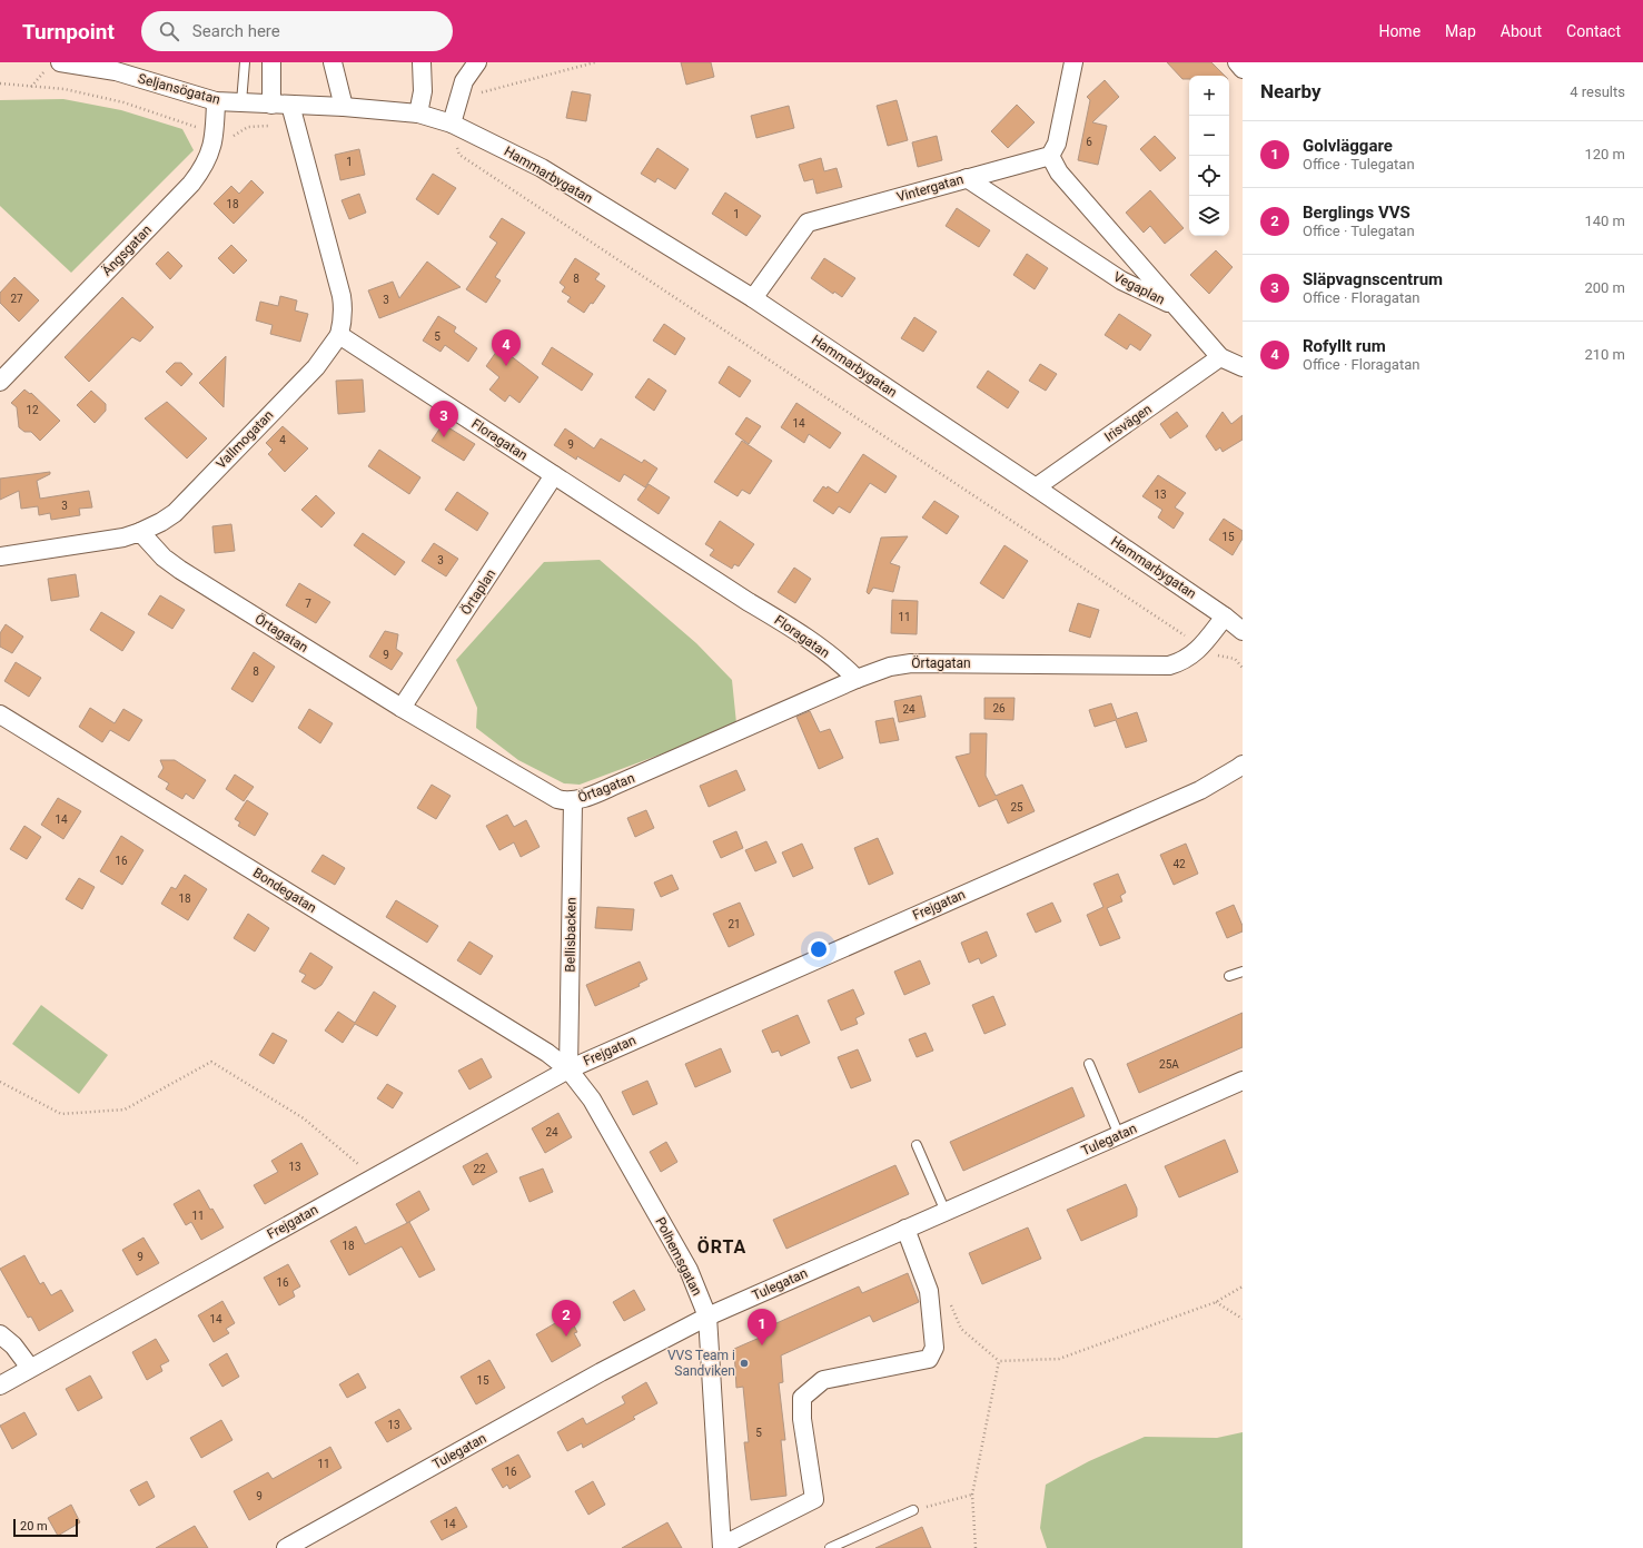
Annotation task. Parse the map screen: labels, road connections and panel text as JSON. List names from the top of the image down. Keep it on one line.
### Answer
{"streets":{"street":["Seljansögatan","Hammarbygatan","Vintergatan","Ängsgatan","Vegaplan","Irisvägen","Vallmogatan","Floragatan","Örtaplan","Örtagatan","Bondegatan","Frejgatan","Bellisbacken","Tulegatan","Polhemsgatan"]},"crossings":[["Seljansögatan","Hammarbygatan"],["Seljansögatan","Ängsgatan"],["Hammarbygatan","Vintergatan"],["Hammarbygatan","Irisvägen"],["Hammarbygatan","Örtagatan"],["Vintergatan","Vegaplan"],["Vallmogatan","Floragatan"],["Vallmogatan","Örtagatan"],["Floragatan","Örtaplan"],["Floragatan","Örtagatan"],["Örtaplan","Örtagatan"],["Örtagatan","Bellisbacken"],["Bondegatan","Frejgatan"],["Bondegatan","Bellisbacken"],["Bondegatan","Polhemsgatan"],["Frejgatan","Bellisbacken"],["Frejgatan","Polhemsgatan"],["Bellisbacken","Polhemsgatan"],["Tulegatan","Polhemsgatan"]],"districts":["ÖRTA"],"places":["VVS Team i Sandviken"],"house_numbers":["6","1","18","1","8","27","3","5","12","14","4","9","13","3","15","3","7","11","9","8","26","24","25","14","16","42","18","21","25A","24","13","22","11","18","9","16","14","15","13","5","11","16","9","14"],"scale_bar":"20 m","page":{"header":"Turnpoint","search":"Search here","nav":["Home","Map","About","Contact"],"heading":["Nearby","4 results"],"map_buttons":["+","−"],"list":[{"mark":"1","name":"Golvläggare","note":"Office · Tulegatan","value":"120 m"},{"mark":"2","name":"Berglings VVS","note":"Office · Tulegatan","value":"140 m"},{"mark":"3","name":"Släpvagnscentrum","note":"Office · Floragatan","value":"200 m"},{"mark":"4","name":"Rofyllt rum","note":"Office · Floragatan","value":"210 m"}],"pins":["4","3","2","1"],"scale":"20 m"}}
